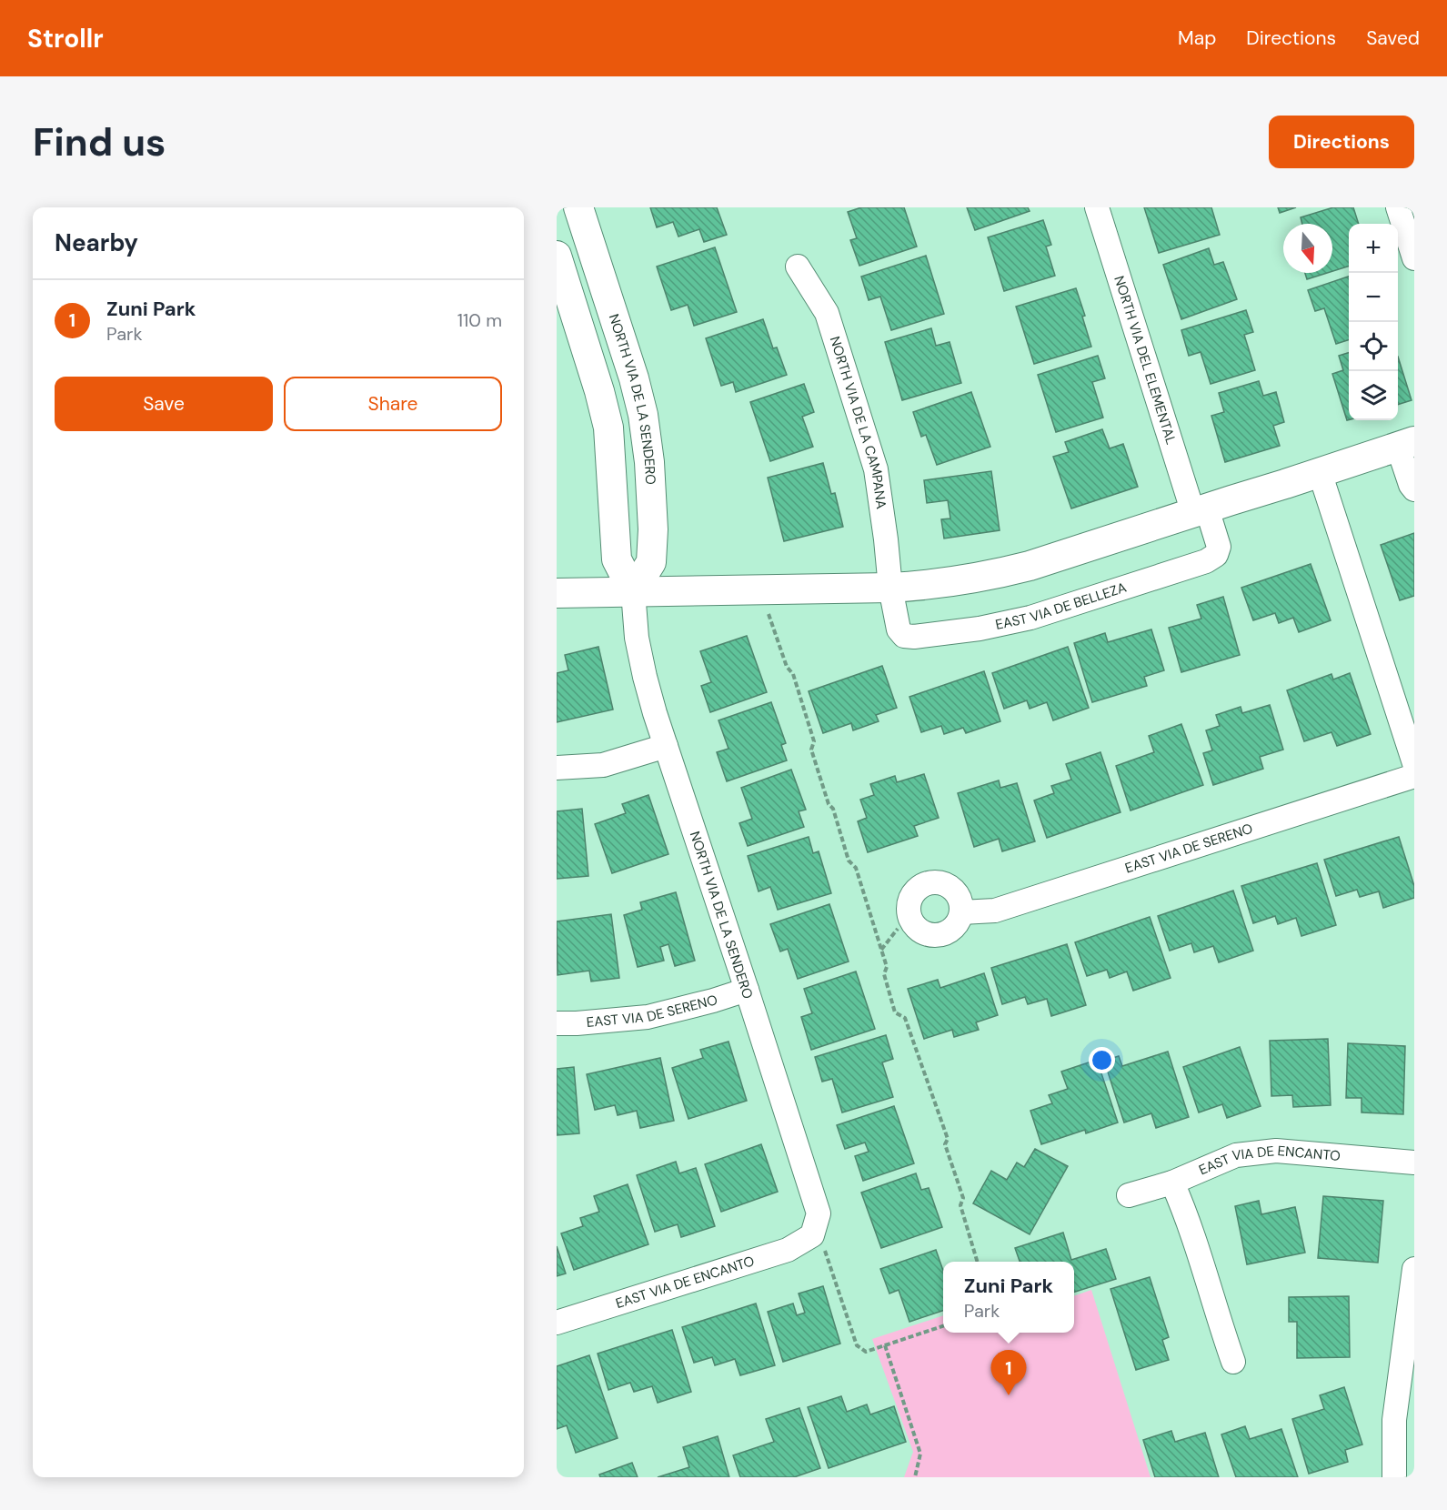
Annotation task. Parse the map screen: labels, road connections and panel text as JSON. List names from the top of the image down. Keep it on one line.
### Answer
{"streets":{"street":["NORTH VIA DEL ELEMENTAL","NORTH VIA DE LA SENDERO","NORTH VIA DE LA CAMPANA","EAST VIA DE BELLEZA","EAST VIA DE SERENO","EAST VIA DE ENCANTO"]},"crossings":[["NORTH VIA DEL ELEMENTAL","EAST VIA DE BELLEZA"],["NORTH VIA DE LA SENDERO","EAST VIA DE SERENO"],["NORTH VIA DE LA SENDERO","EAST VIA DE ENCANTO"],["NORTH VIA DE LA CAMPANA","EAST VIA DE BELLEZA"]],"north":"bottom","page":{"header":"Strollr","nav":["Map","Directions","Saved"],"buttons":["Directions",["Save","Share"]],"title":"Find us","heading":"Nearby","map_buttons":["+","−"],"list":[{"mark":"1","name":"Zuni Park","note":"Park","value":"110 m"}],"popup":["Zuni Park","Park"],"pins":"1"}}
